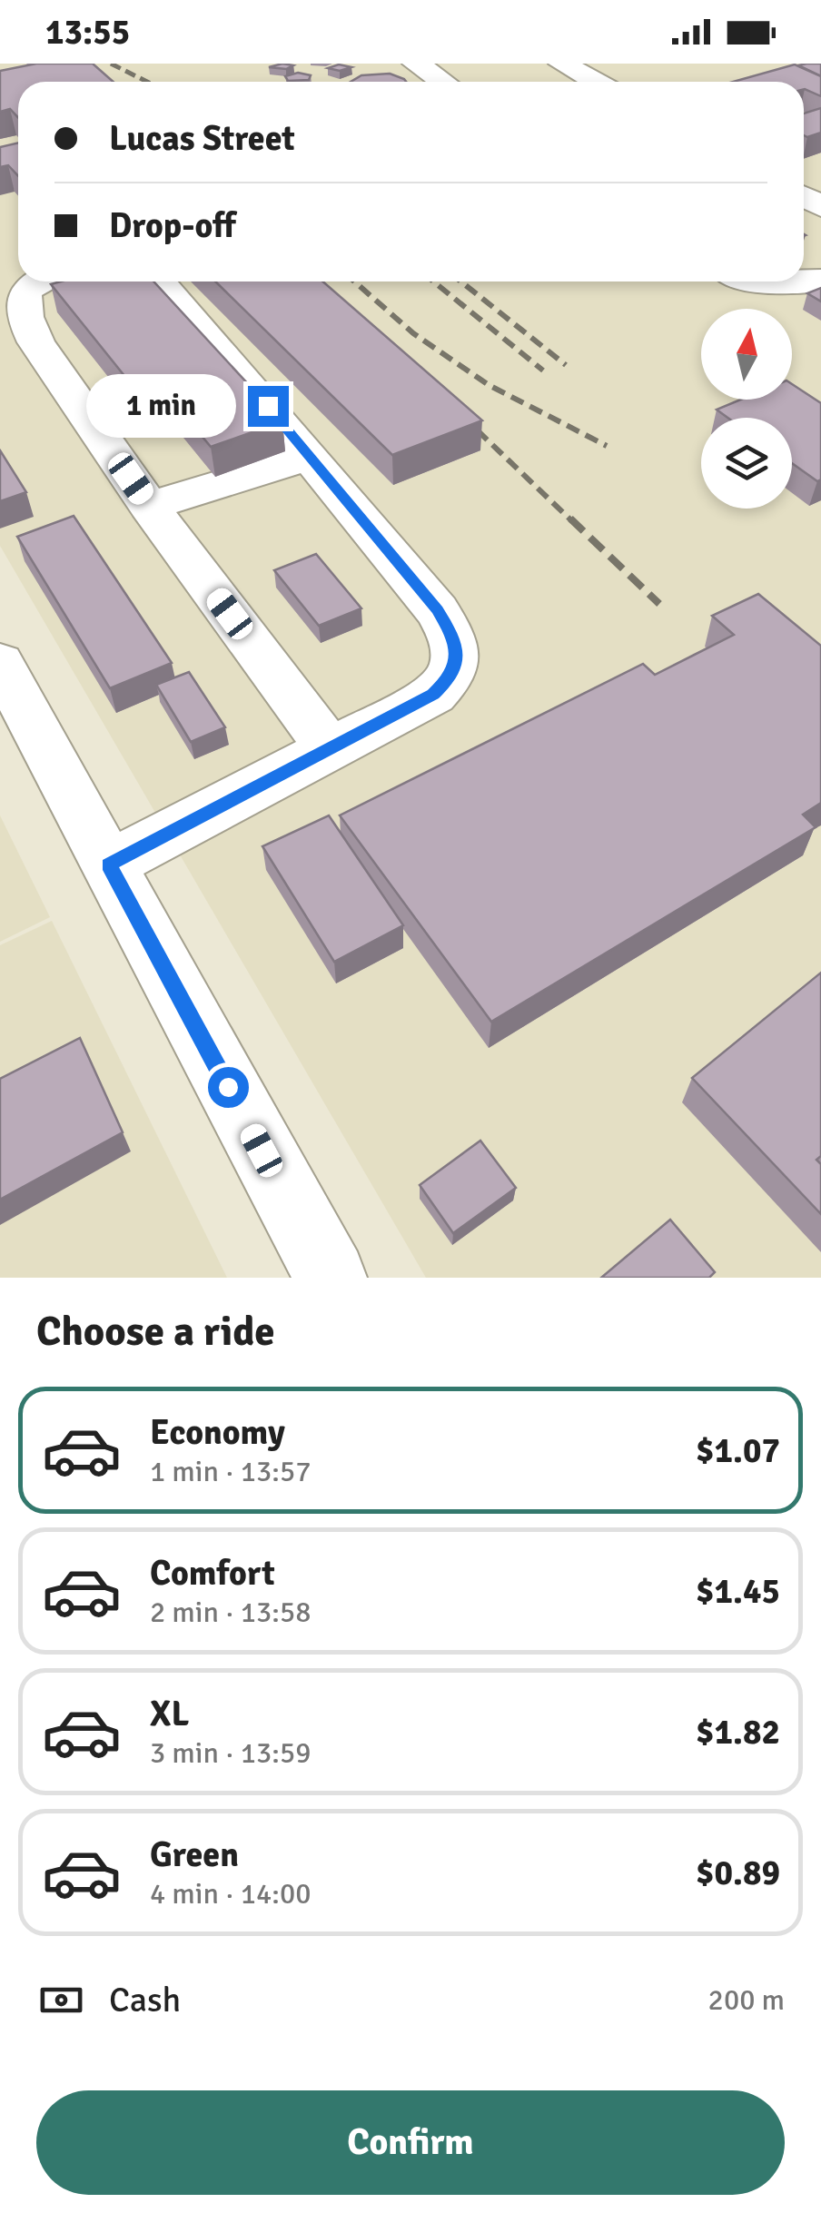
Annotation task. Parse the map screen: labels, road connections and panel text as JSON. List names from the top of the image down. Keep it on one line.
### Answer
{"north":"top","page":{"status":"13:55","banner":["Lucas Street","Drop-off"],"bubble":"1 min","heading":"Choose a ride","list":[{"name":"Economy","note":"1 min · 13:57","value":"$1.07"},{"name":"Comfort","note":"2 min · 13:58","value":"$1.45"},{"name":"XL","note":"3 min · 13:59","value":"$1.82"},{"name":"Green","note":"4 min · 14:00","value":"$0.89"}],"pay":["Cash","200 m"],"buttons":"Confirm"}}
